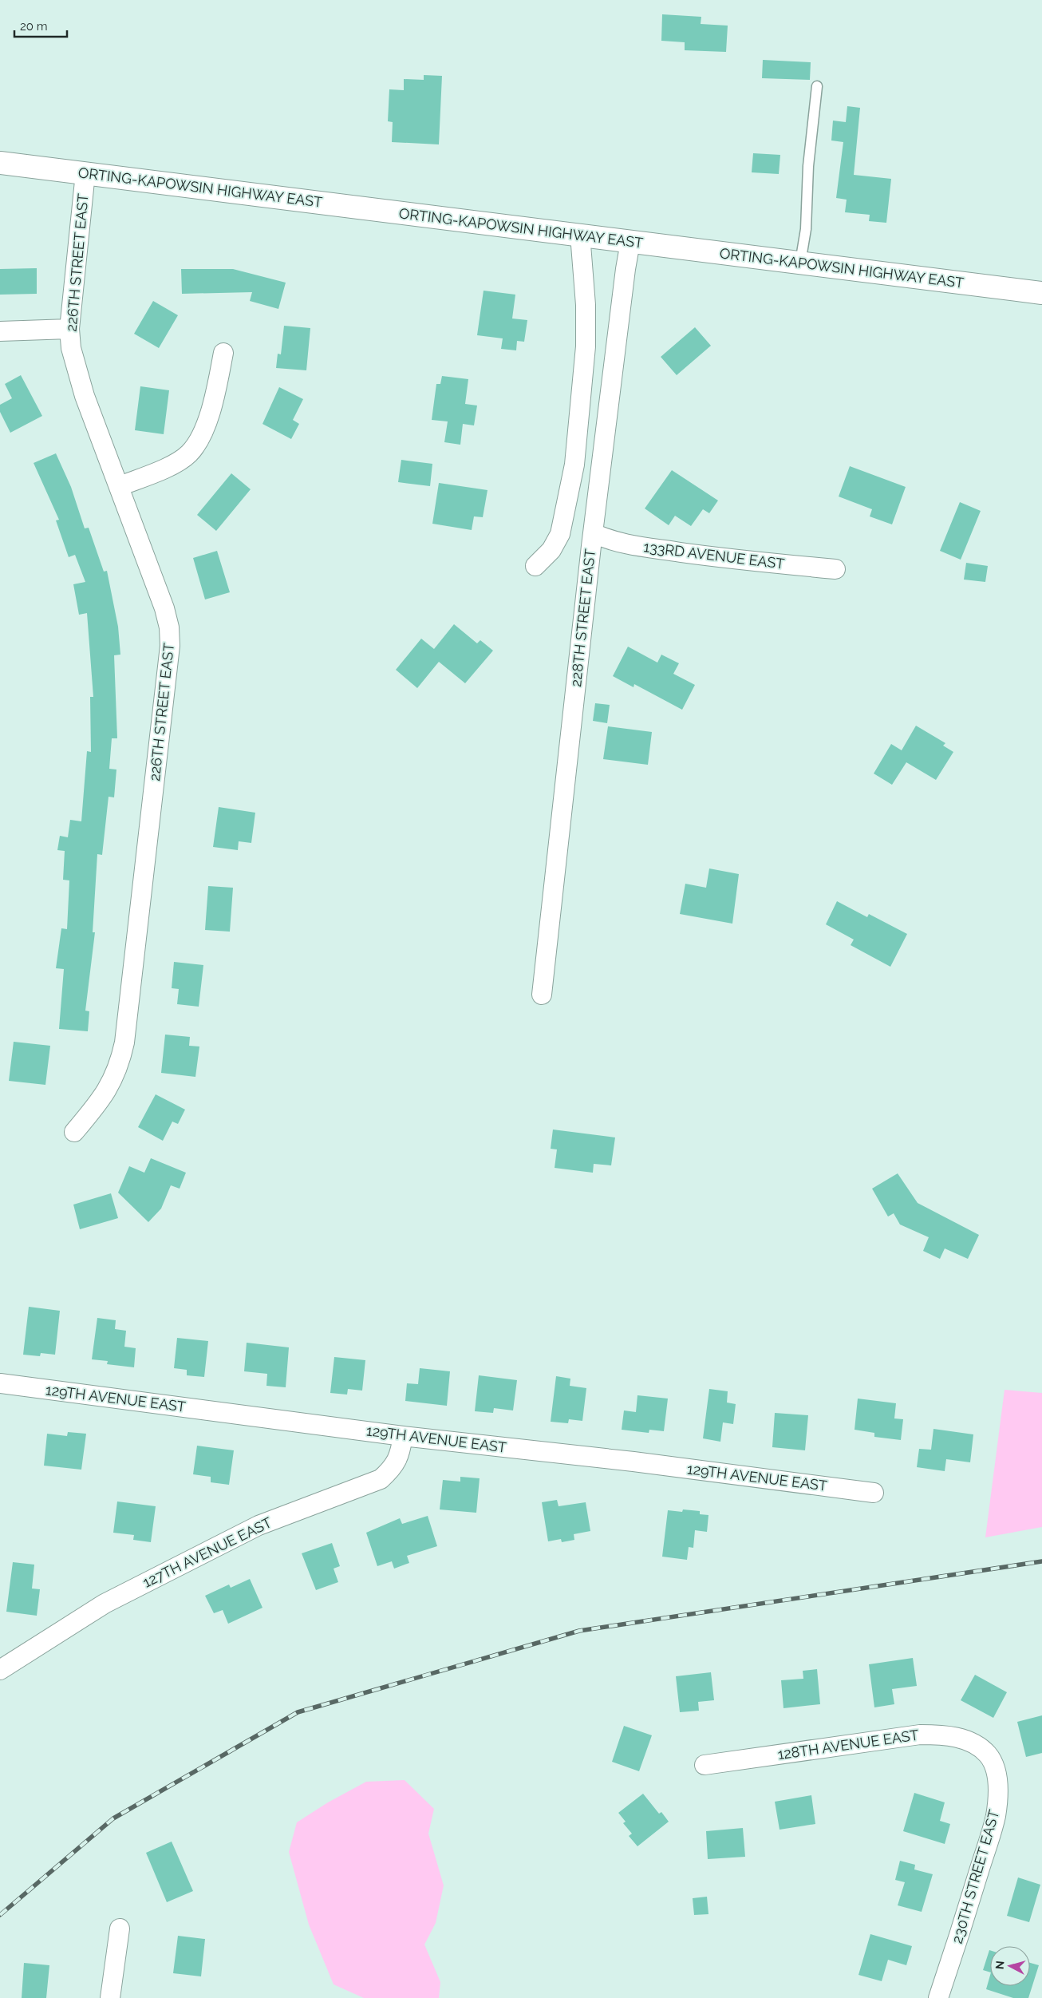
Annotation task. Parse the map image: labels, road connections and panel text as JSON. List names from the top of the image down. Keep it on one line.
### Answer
{"streets":{"main road":["ORTING-KAPOWSIN HIGHWAY EAST"],"street":["226TH STREET EAST","133RD AVENUE EAST","228TH STREET EAST","129TH AVENUE EAST","127TH AVENUE EAST","128TH AVENUE EAST","230TH STREET EAST"]},"crossings":[["ORTING-KAPOWSIN HIGHWAY EAST","226TH STREET EAST"],["ORTING-KAPOWSIN HIGHWAY EAST","228TH STREET EAST"],["133RD AVENUE EAST","228TH STREET EAST"],["129TH AVENUE EAST","127TH AVENUE EAST"],["128TH AVENUE EAST","230TH STREET EAST"]],"scale_bar":"20 m","north":"left"}
